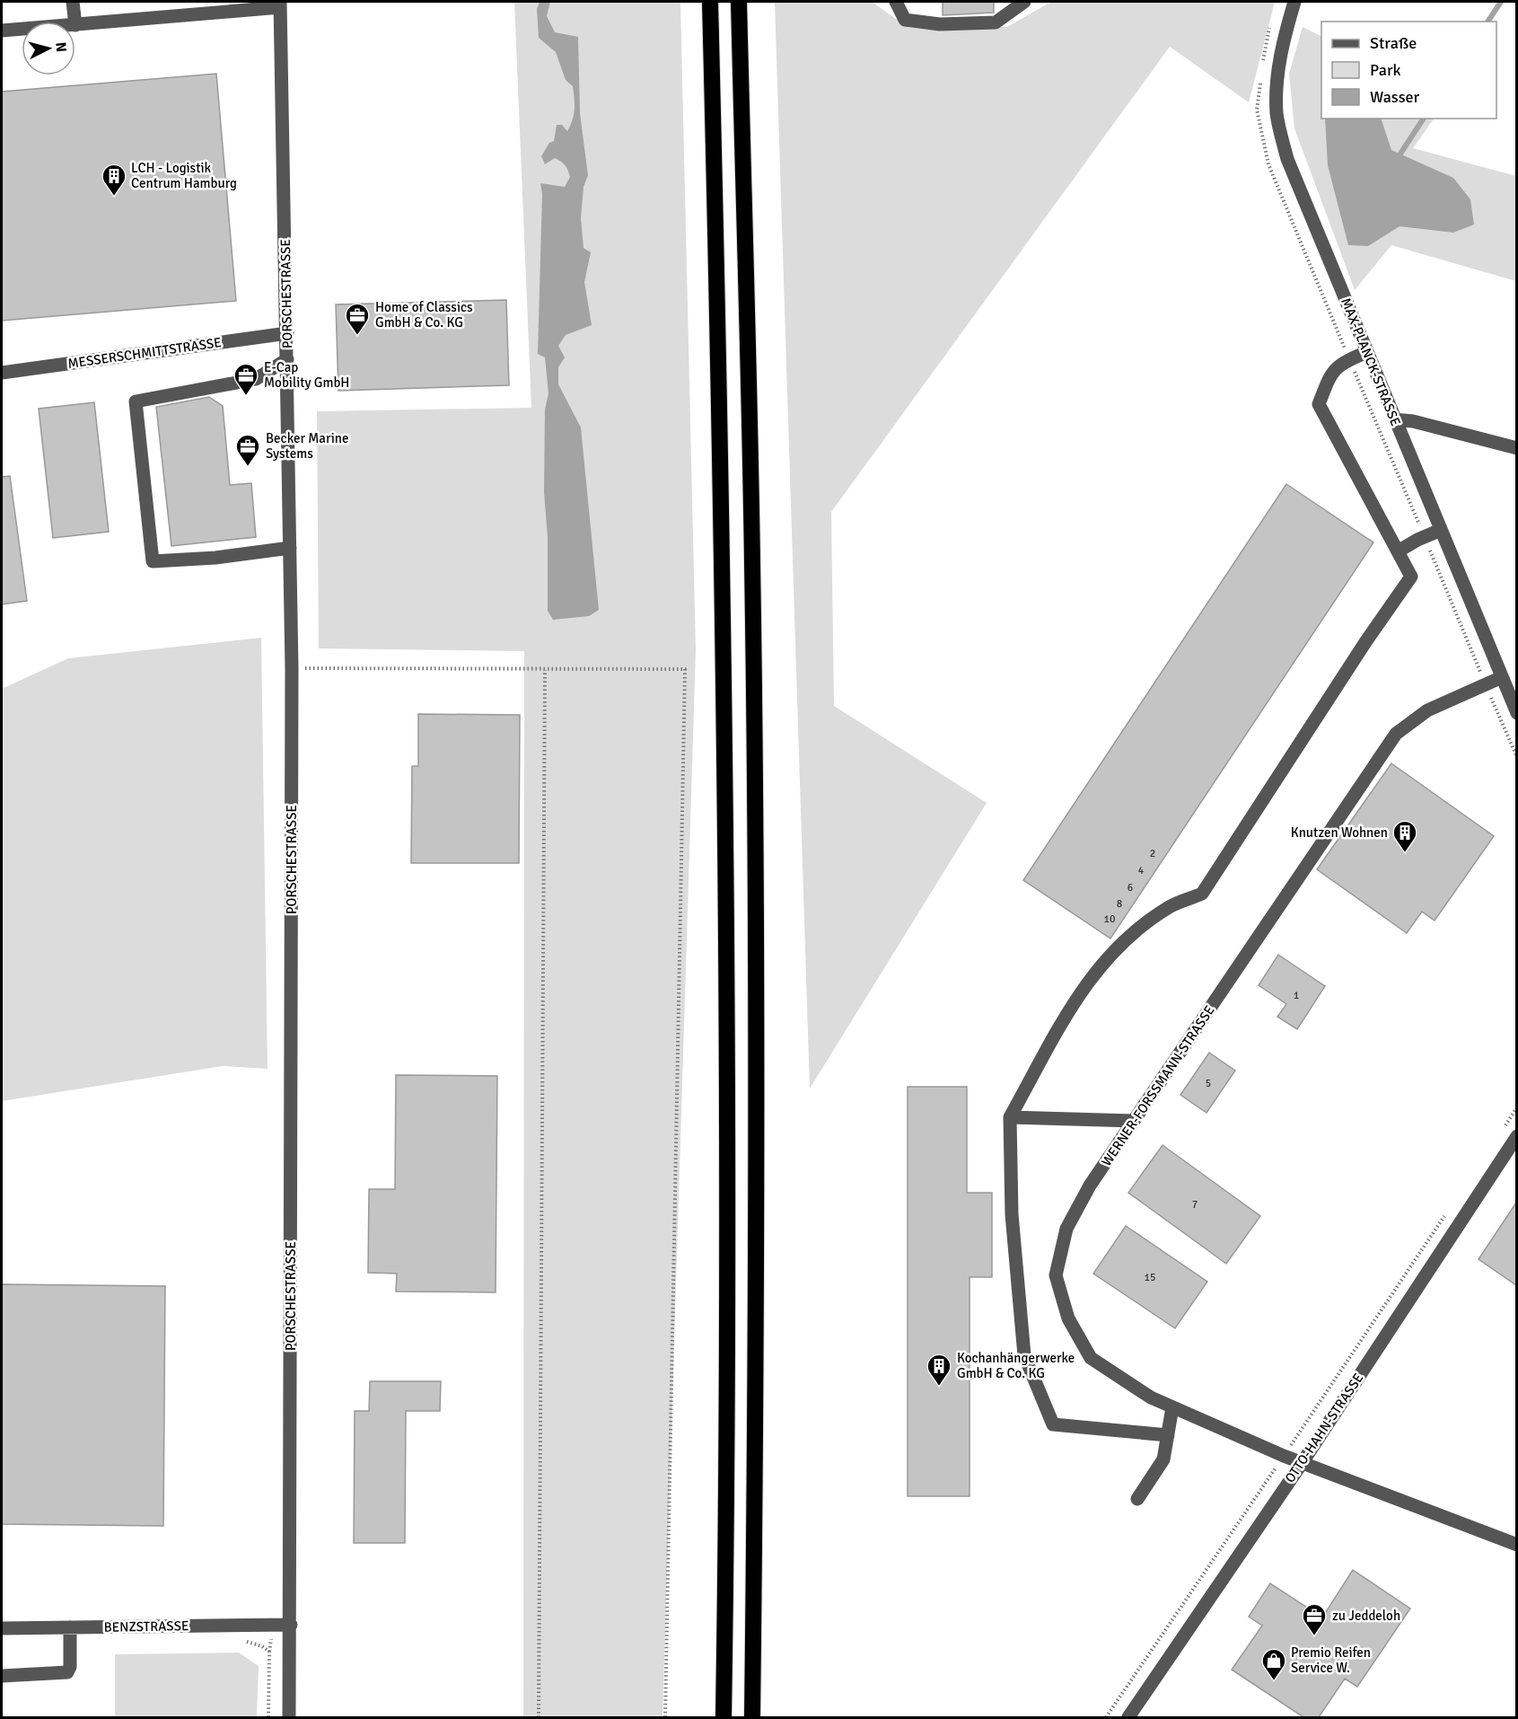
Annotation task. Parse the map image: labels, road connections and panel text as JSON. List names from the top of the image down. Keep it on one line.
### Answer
{"streets":{"street":["PORSCHESTRASSE","MESSERSCHMITTSTRASSE","MAX-PLANCK-STRASSE","WERNER-FORSSMANN-STRASSE","OTTO-HAHN-STRASSE","BENZSTRASSE"]},"crossings":[["PORSCHESTRASSE","MESSERSCHMITTSTRASSE"],["PORSCHESTRASSE","BENZSTRASSE"],["MAX-PLANCK-STRASSE","WERNER-FORSSMANN-STRASSE"],["WERNER-FORSSMANN-STRASSE","OTTO-HAHN-STRASSE"]],"places":{"building":["LCH - Logistik Centrum Hamburg","Knutzen Wohnen","Kochanhängerwerke GmbH & Co. KG"],"office":["Home of Classics GmbH & Co. KG","E-Cap Mobility GmbH","Becker Marine Systems","zu Jeddeloh"],"shop":["Premio Reifen Service W."]},"house_numbers":["2","4","6","8","10","1","5","7","15"],"legend":["Straße","Park","Wasser"],"north":"right"}
